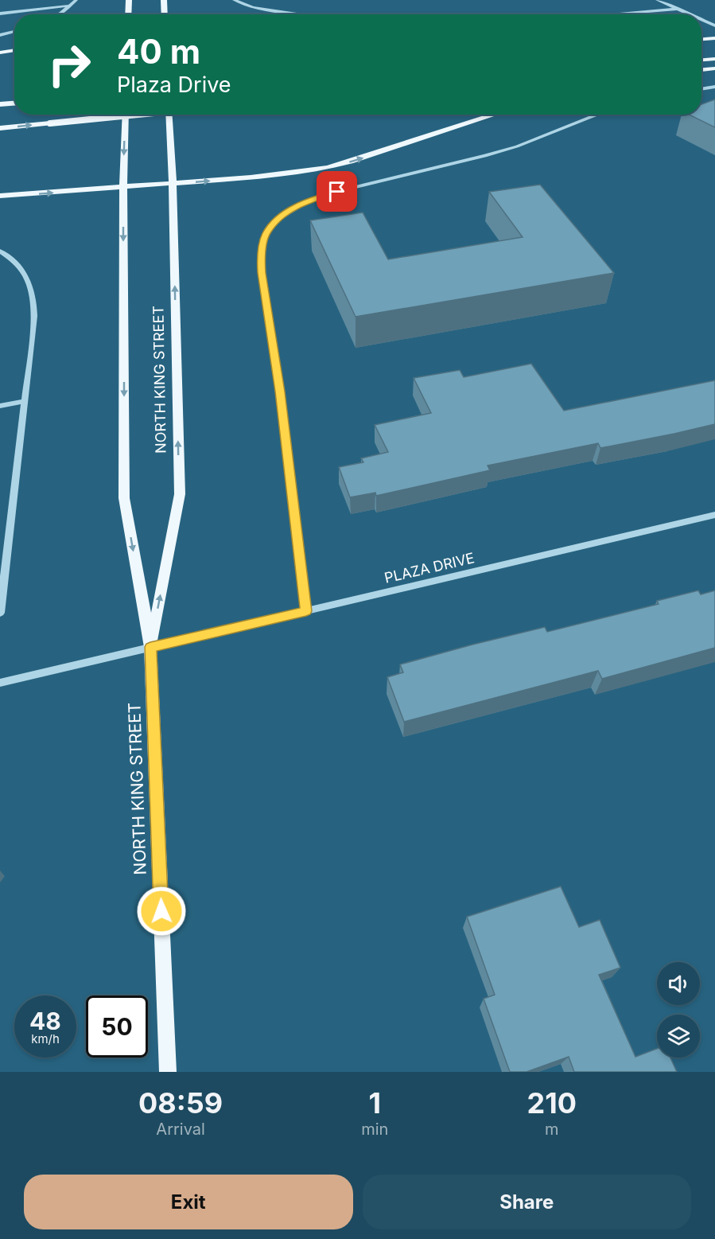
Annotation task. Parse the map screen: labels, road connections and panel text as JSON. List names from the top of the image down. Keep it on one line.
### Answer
{"streets":{"main road":["NORTH KING STREET"],"street":["PLAZA DRIVE"]},"crossings":[["NORTH KING STREET","PLAZA DRIVE"]],"page":{"turn":["40 m","Plaza Drive"],"speed":"48 km/h","limit":"50","eta":["08:59","Arrival","1","min","210","m"],"buttons":["Exit","Share"]}}
